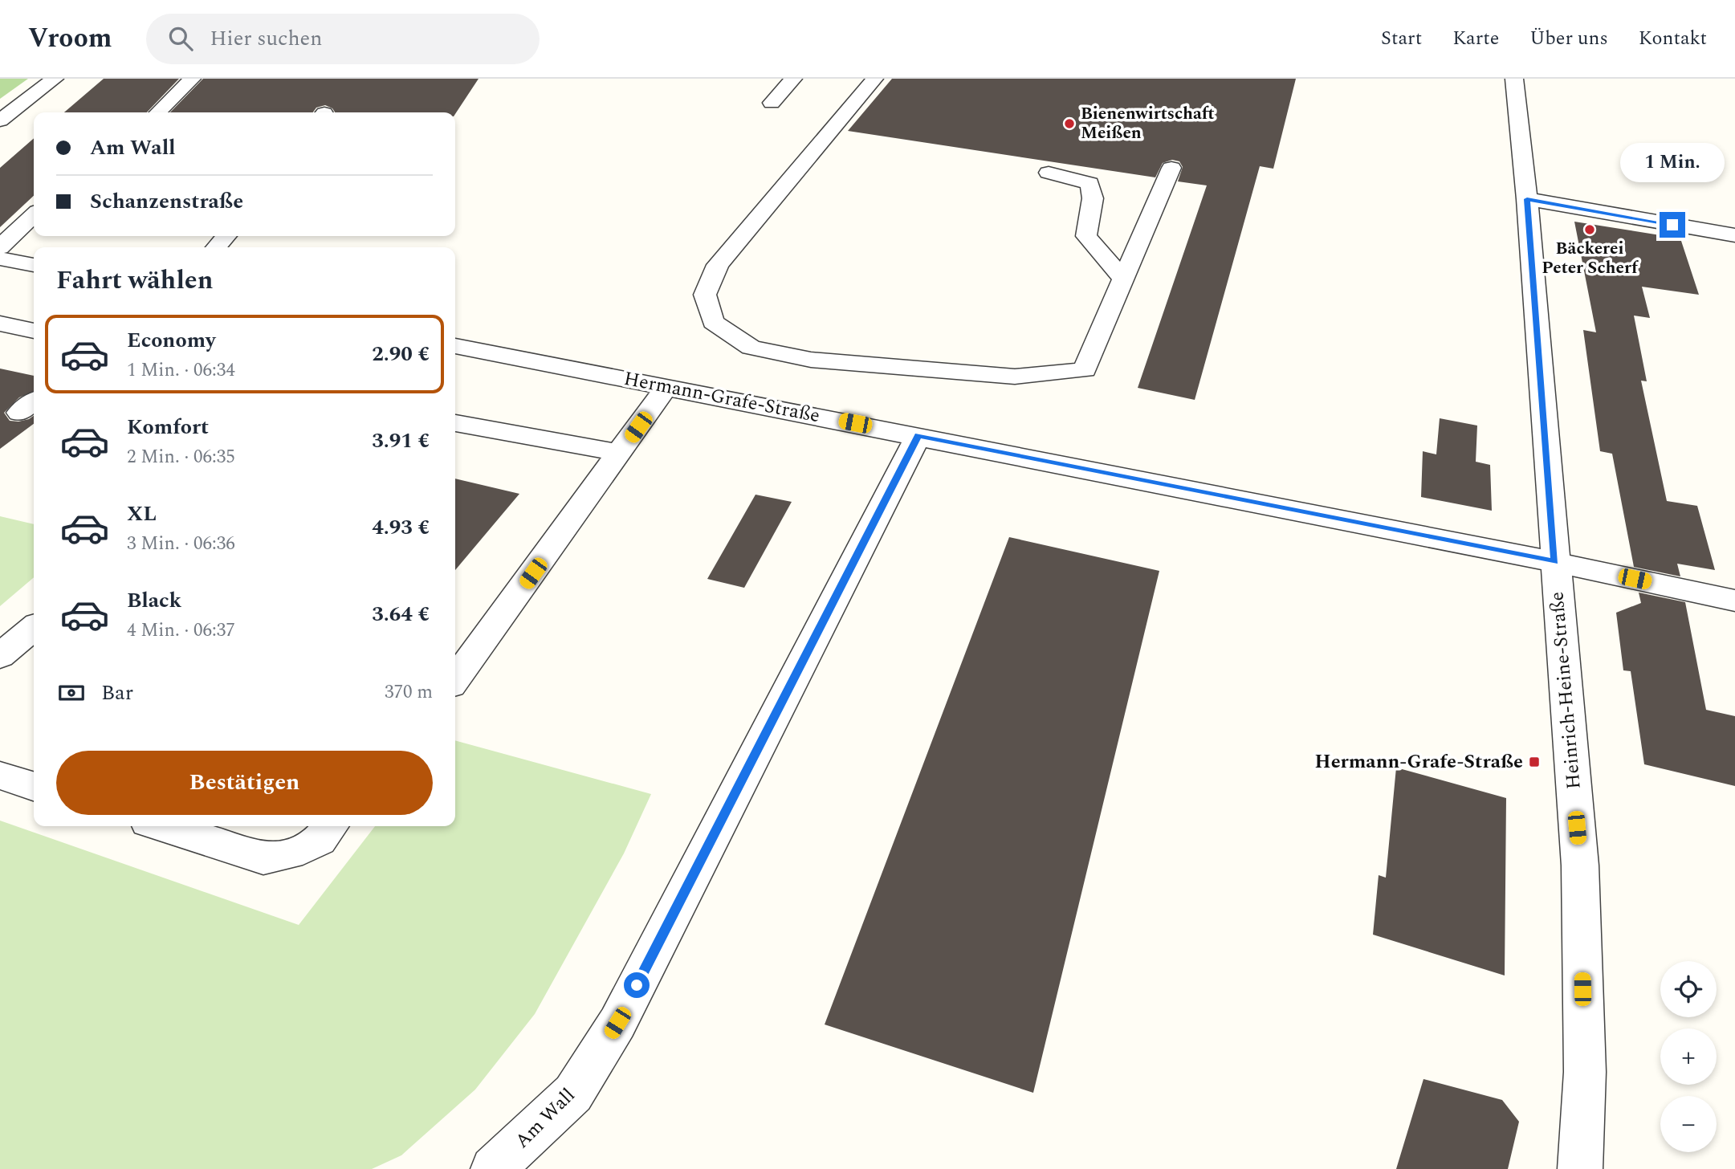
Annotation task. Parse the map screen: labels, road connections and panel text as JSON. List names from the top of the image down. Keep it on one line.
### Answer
{"streets":{"street":["Hermann-Grafe-Straße","Heinrich-Heine-Straße","Am Wall"]},"crossings":[["Hermann-Grafe-Straße","Heinrich-Heine-Straße"],["Hermann-Grafe-Straße","Am Wall"]],"places":{"other":["Bienenwirtschaft Meißen","Bäckerei Peter Scherf"],"transit":["Hermann-Grafe-Straße"]},"page":{"header":"Vroom","search":"Hier suchen","nav":["Start","Karte","Über uns","Kontakt"],"banner":["Am Wall","Schanzenstraße"],"bubble":"1 Min.","heading":"Fahrt wählen","list":[{"name":"Economy","note":"1 Min. · 06:34","value":"2.90 €"},{"name":"Komfort","note":"2 Min. · 06:35","value":"3.91 €"},{"name":"XL","note":"3 Min. · 06:36","value":"4.93 €"},{"name":"Black","note":"4 Min. · 06:37","value":"3.64 €"}],"pay":["Bar","370 m"],"buttons":"Bestätigen","map_buttons":["+","−"]}}
